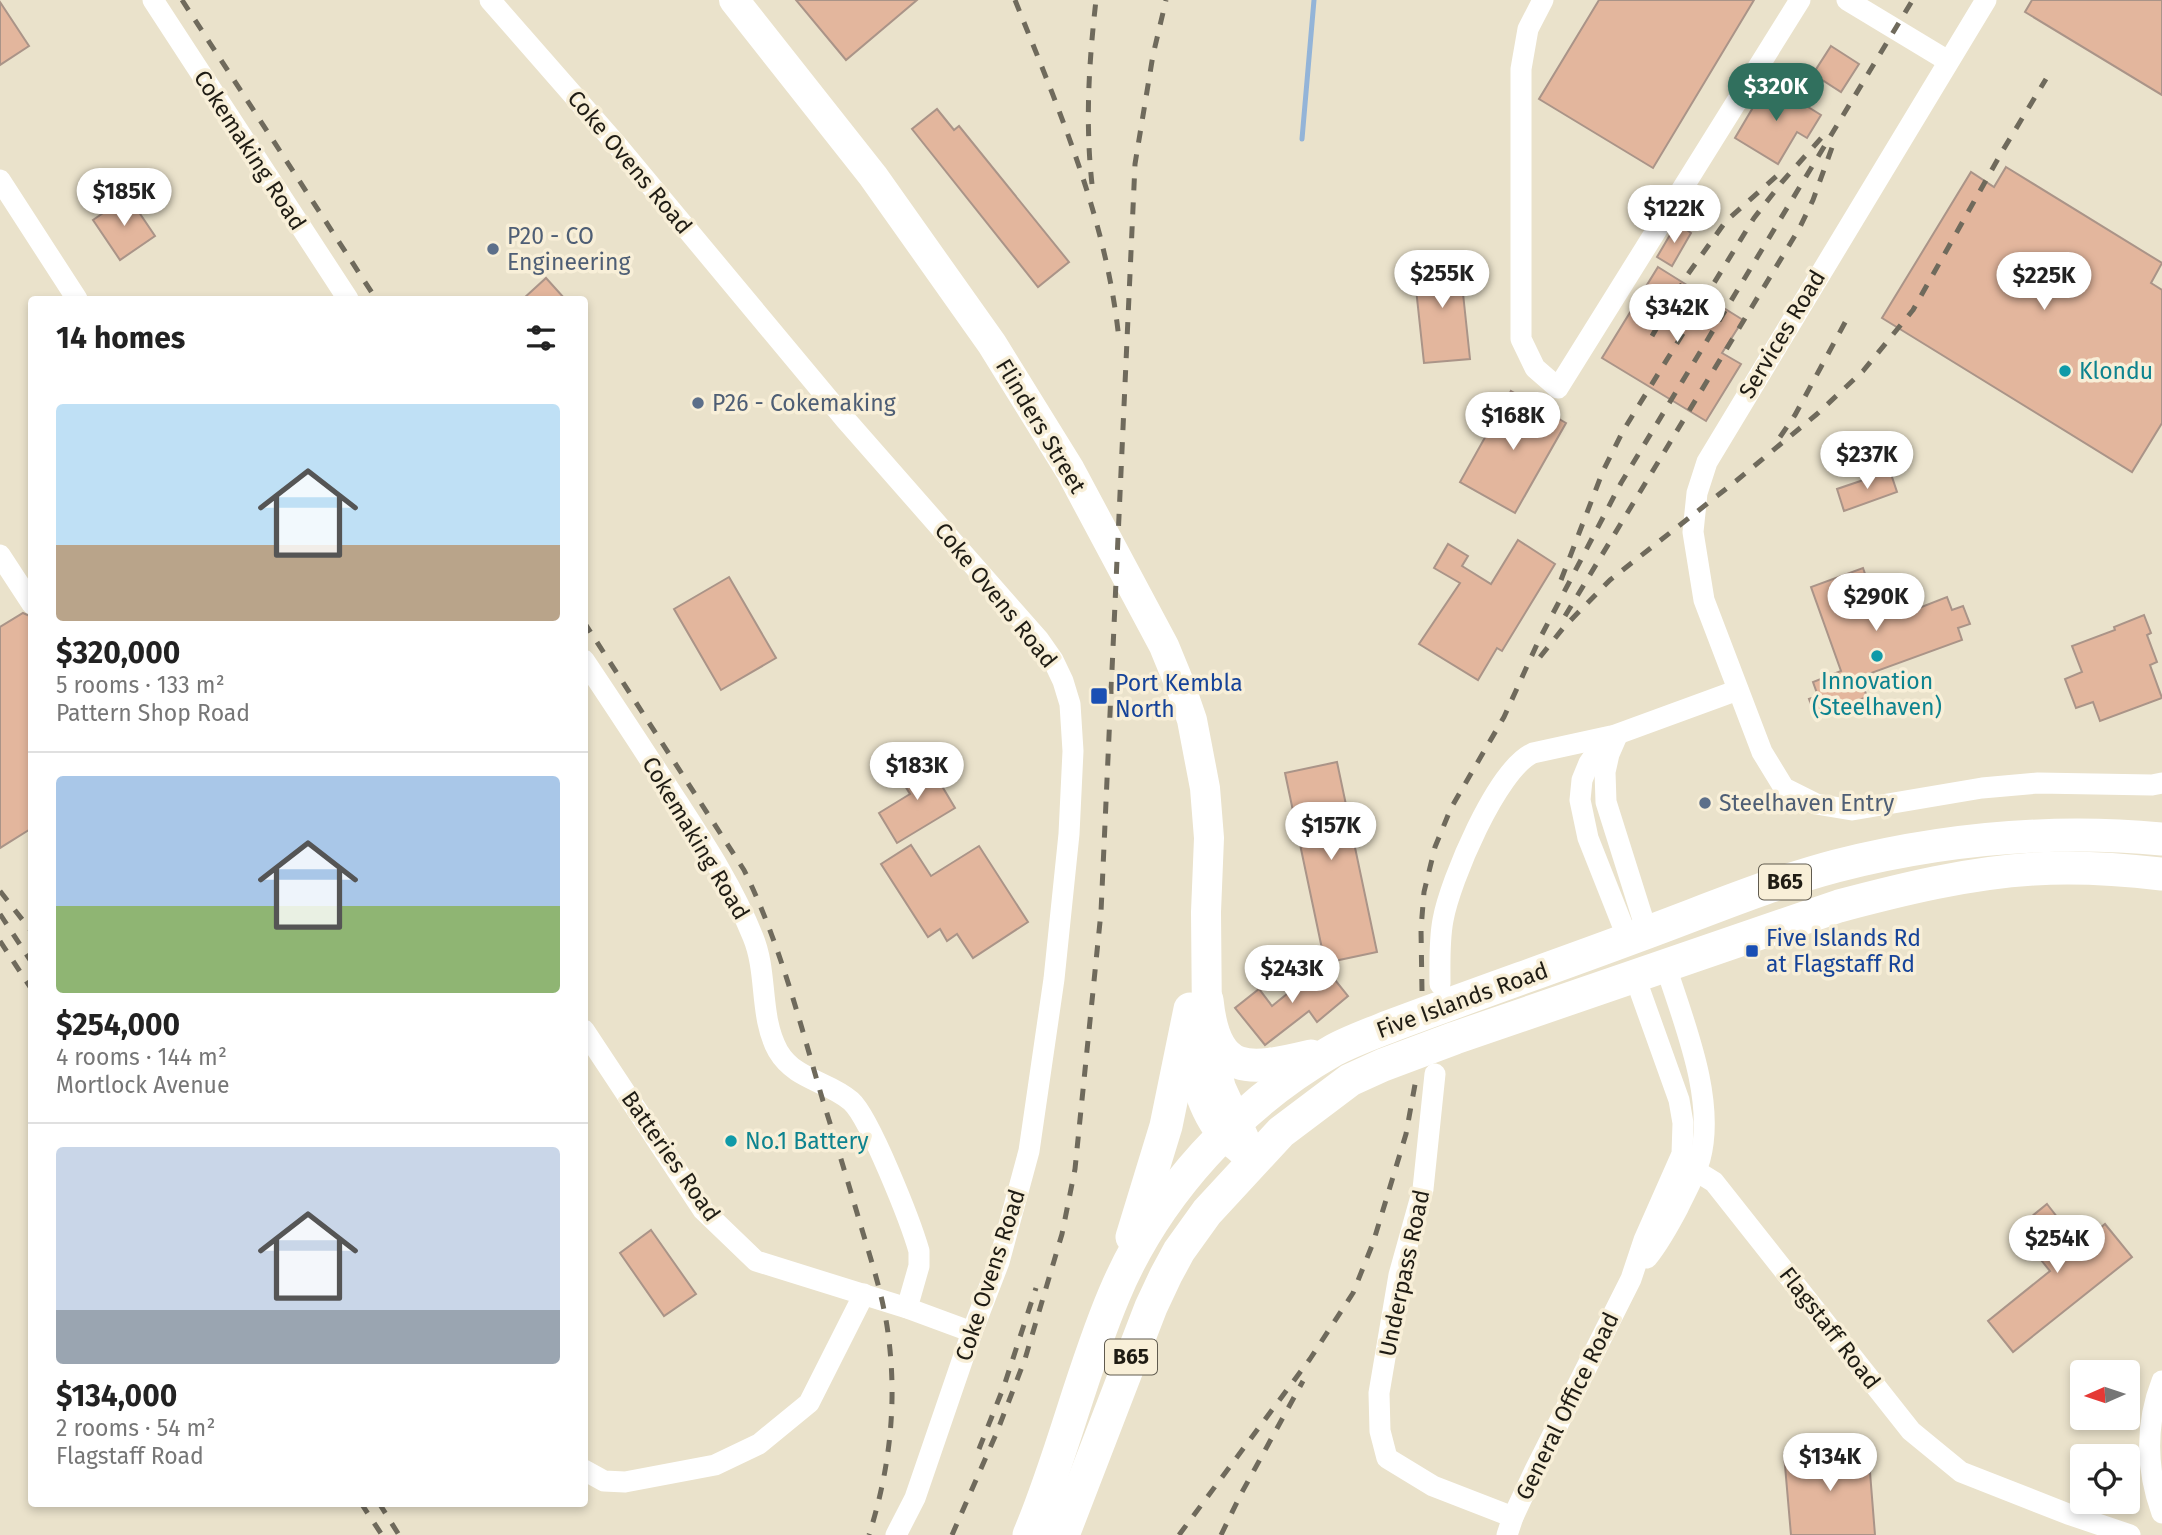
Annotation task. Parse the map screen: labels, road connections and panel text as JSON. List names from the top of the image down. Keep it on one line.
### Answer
{"streets":{"main road":["B65","Five Islands Road"],"street":["Cokemaking Road","Coke Ovens Road","Services Road","Flinders Street","Batteries Road","Underpass Road","Flagstaff Road","General Office Road"]},"crossings":[["Cokemaking Road","Batteries Road"],["Coke Ovens Road","Batteries Road"],["Flinders Street","Five Islands Road"],["Underpass Road","General Office Road"],["Flagstaff Road","General Office Road"]],"places":{"other":["P20 - CO Engineering","Klondu","P26 - Cokemaking","Innovation (Steelhaven)","Steelhaven Entry","No.1 Battery"],"transit":["Port Kembla North","Five Islands Rd at Flagstaff Rd"]},"north":"left","page":{"price":["$320K","$185K","$122K","$255K","$225K","$342K","$168K","$237K","$290K","$183K","$157K","$243K","$254K","$134K"],"heading":"14 homes","list":[{"name":"$320,000","note":"5 rooms · 133 m² · Pattern Shop Road"},{"name":"$254,000","note":"4 rooms · 144 m² · Mortlock Avenue"},{"name":"$134,000","note":"2 rooms · 54 m² · Flagstaff Road"}]}}
